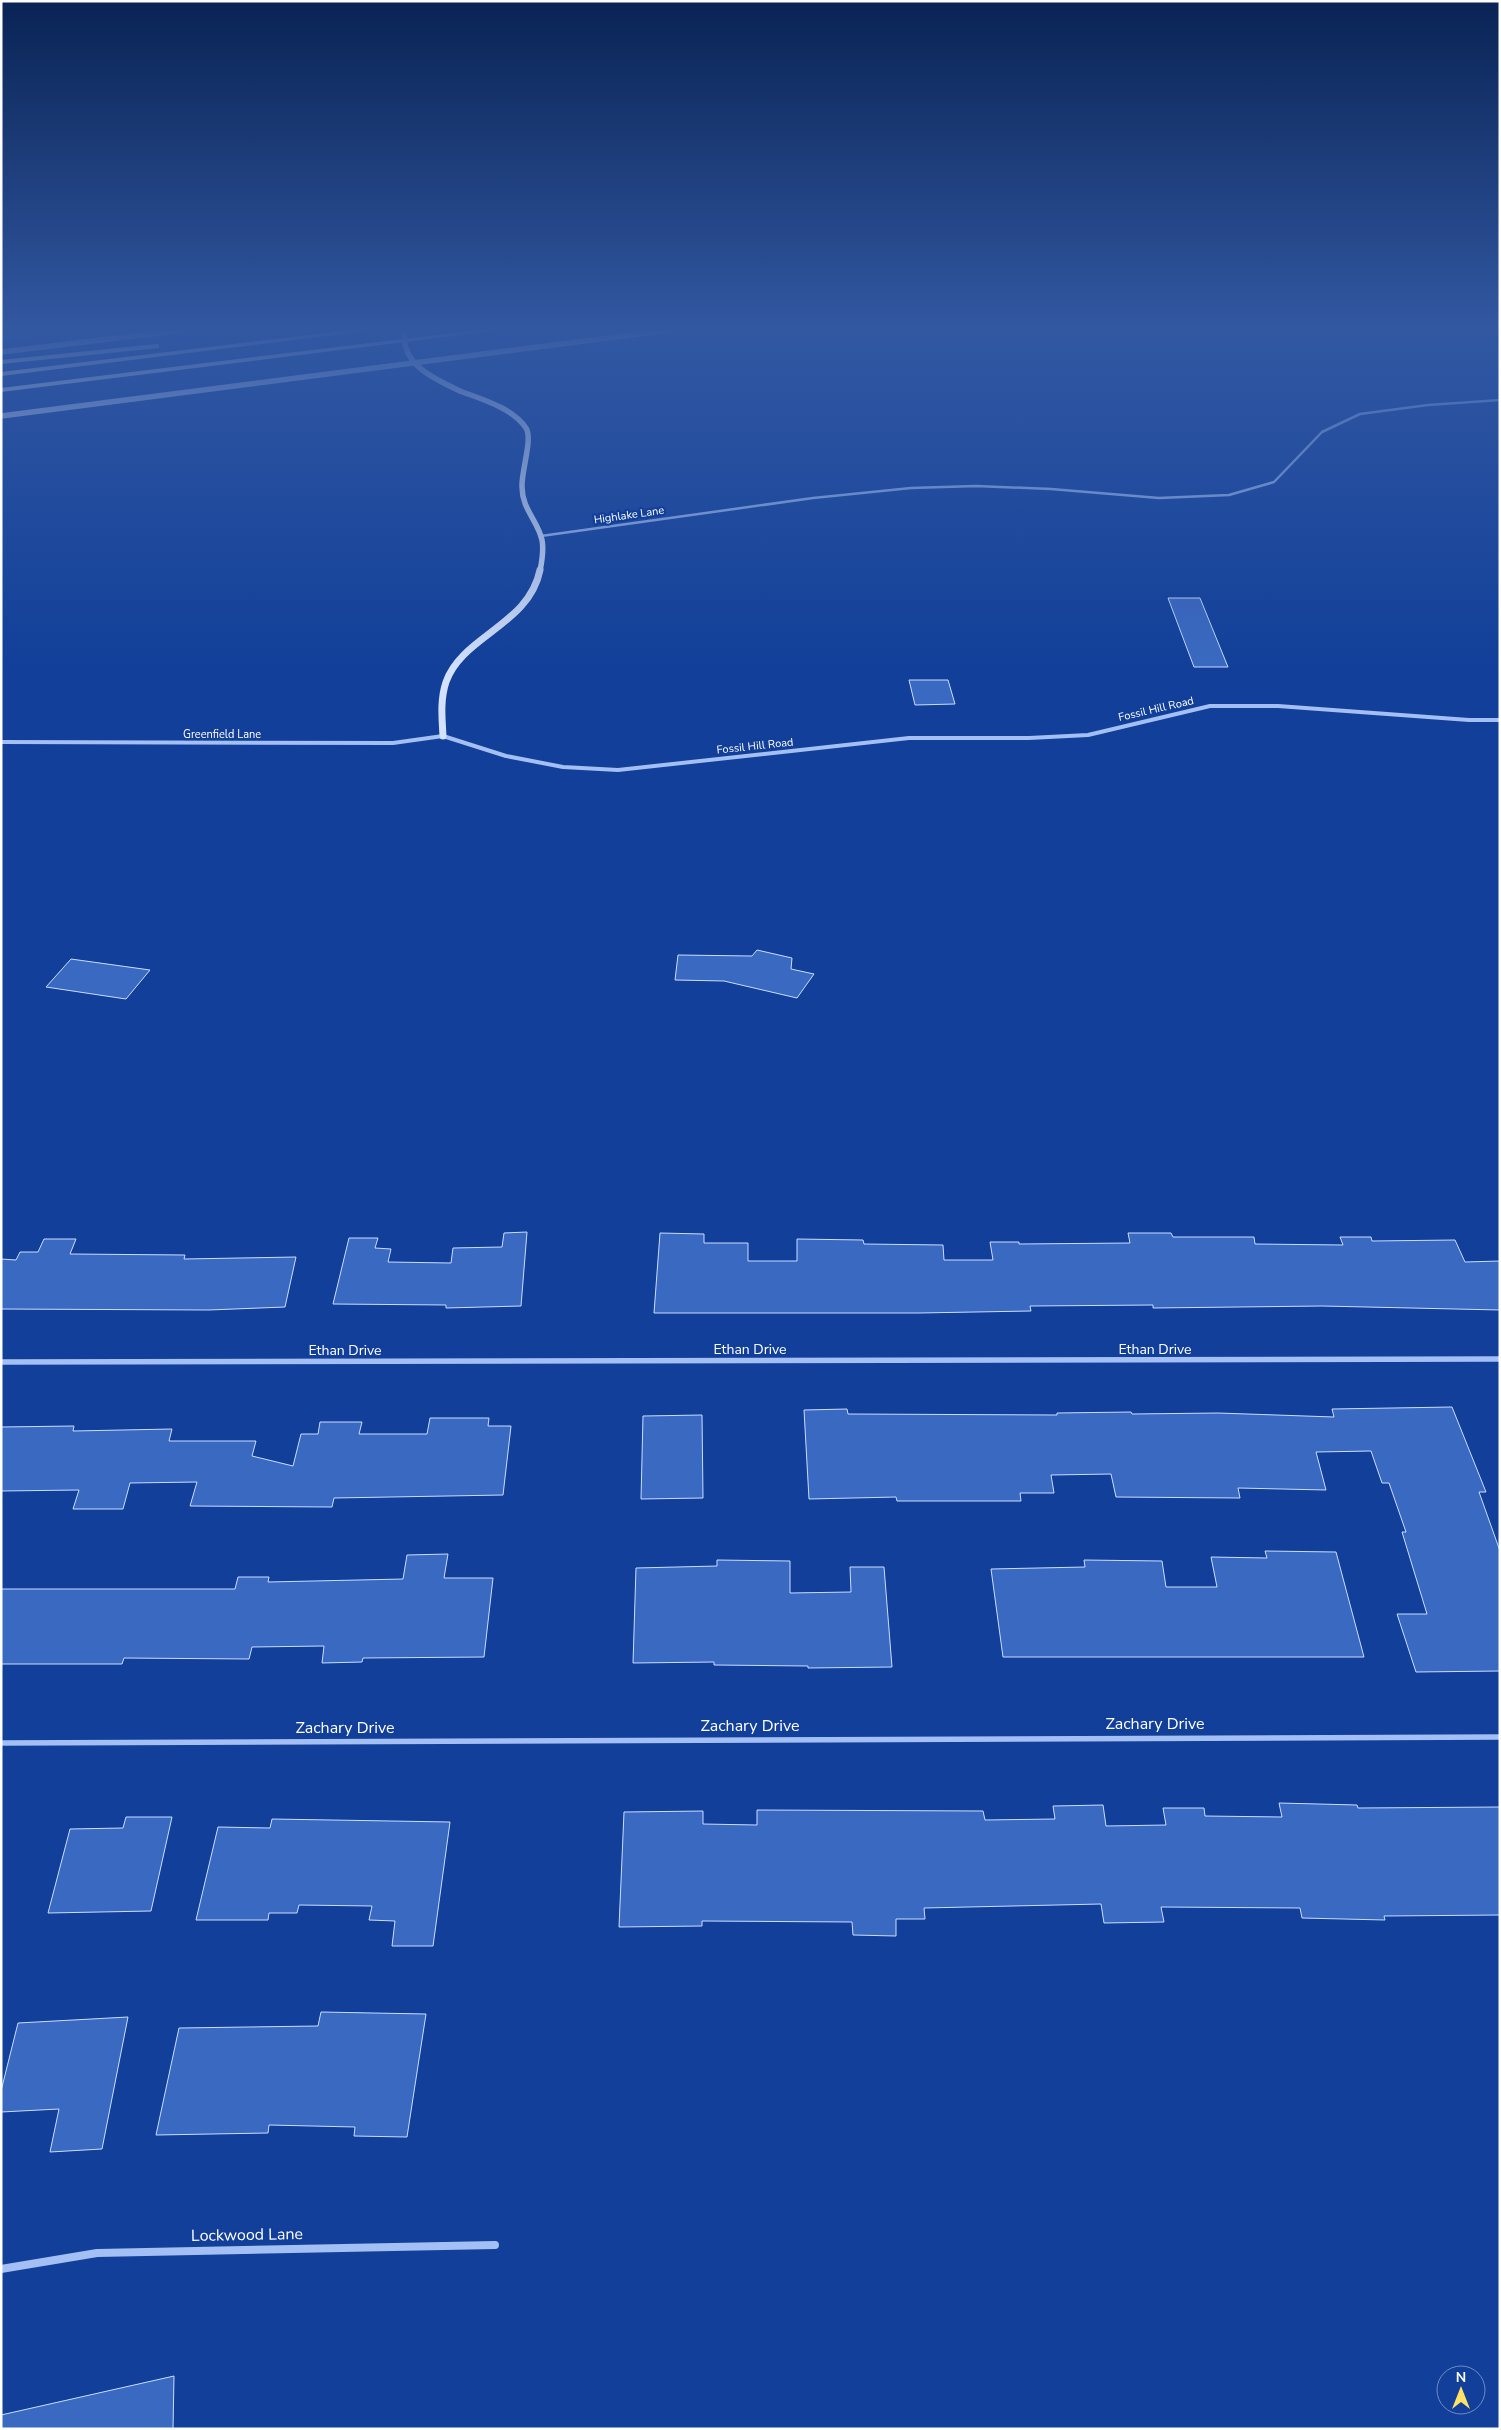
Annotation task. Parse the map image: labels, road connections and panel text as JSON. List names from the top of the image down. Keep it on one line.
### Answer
{"streets":{"street":["Highlake Lane","Fossil Hill Road","Greenfield Lane","Ethan Drive","Zachary Drive","Lockwood Lane"]},"crossings":[["Fossil Hill Road","Greenfield Lane"]],"north":"top"}
